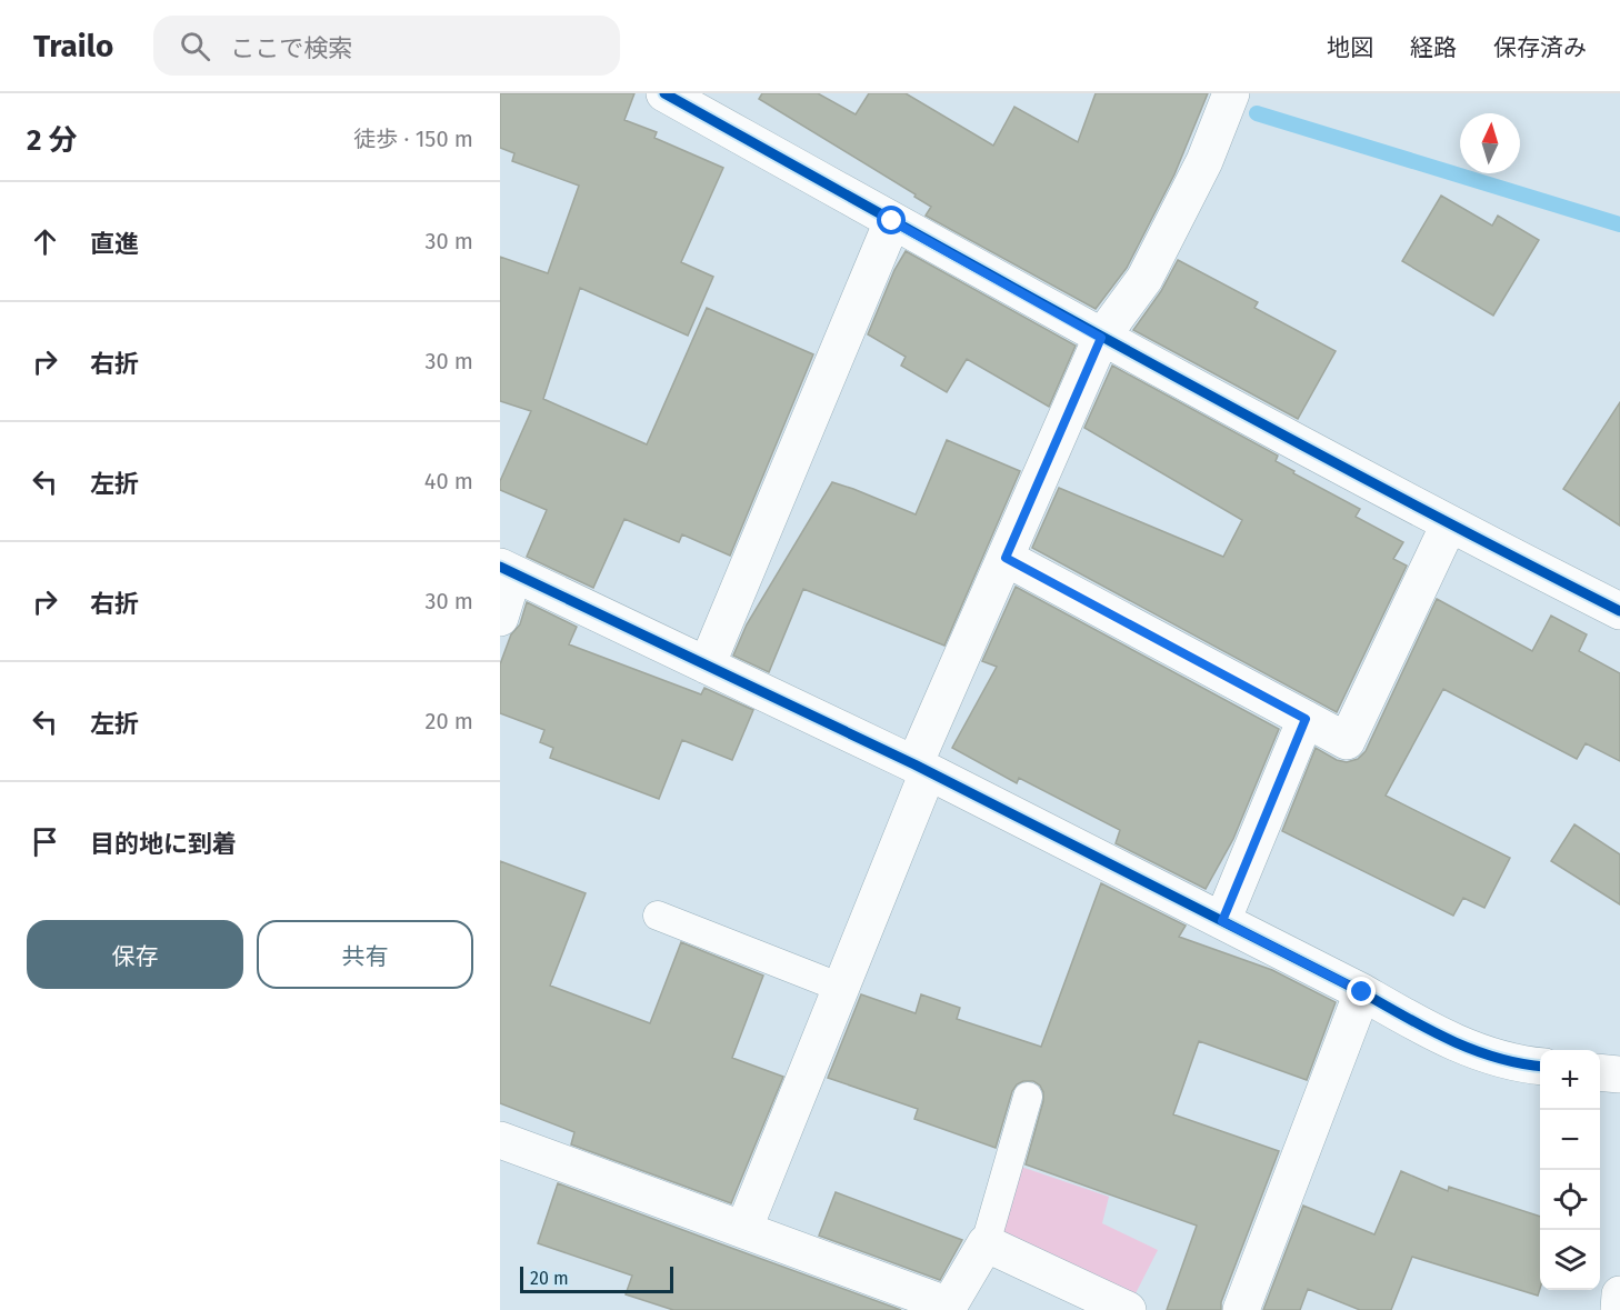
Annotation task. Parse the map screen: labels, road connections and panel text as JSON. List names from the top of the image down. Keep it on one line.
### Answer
{"scale_bar":"20 m","north":"top","page":{"header":"Trailo","search":"ここで検索","nav":["地図","経路","保存済み"],"heading":["2 分","徒歩 · 150 m"],"list":[["直進","30 m"],["右折","30 m"],["左折","40 m"],["右折","30 m"],["左折","20 m"],"目的地に到着"],"buttons":["保存","共有"],"map_buttons":["+","−"],"scale":"20 m"}}
